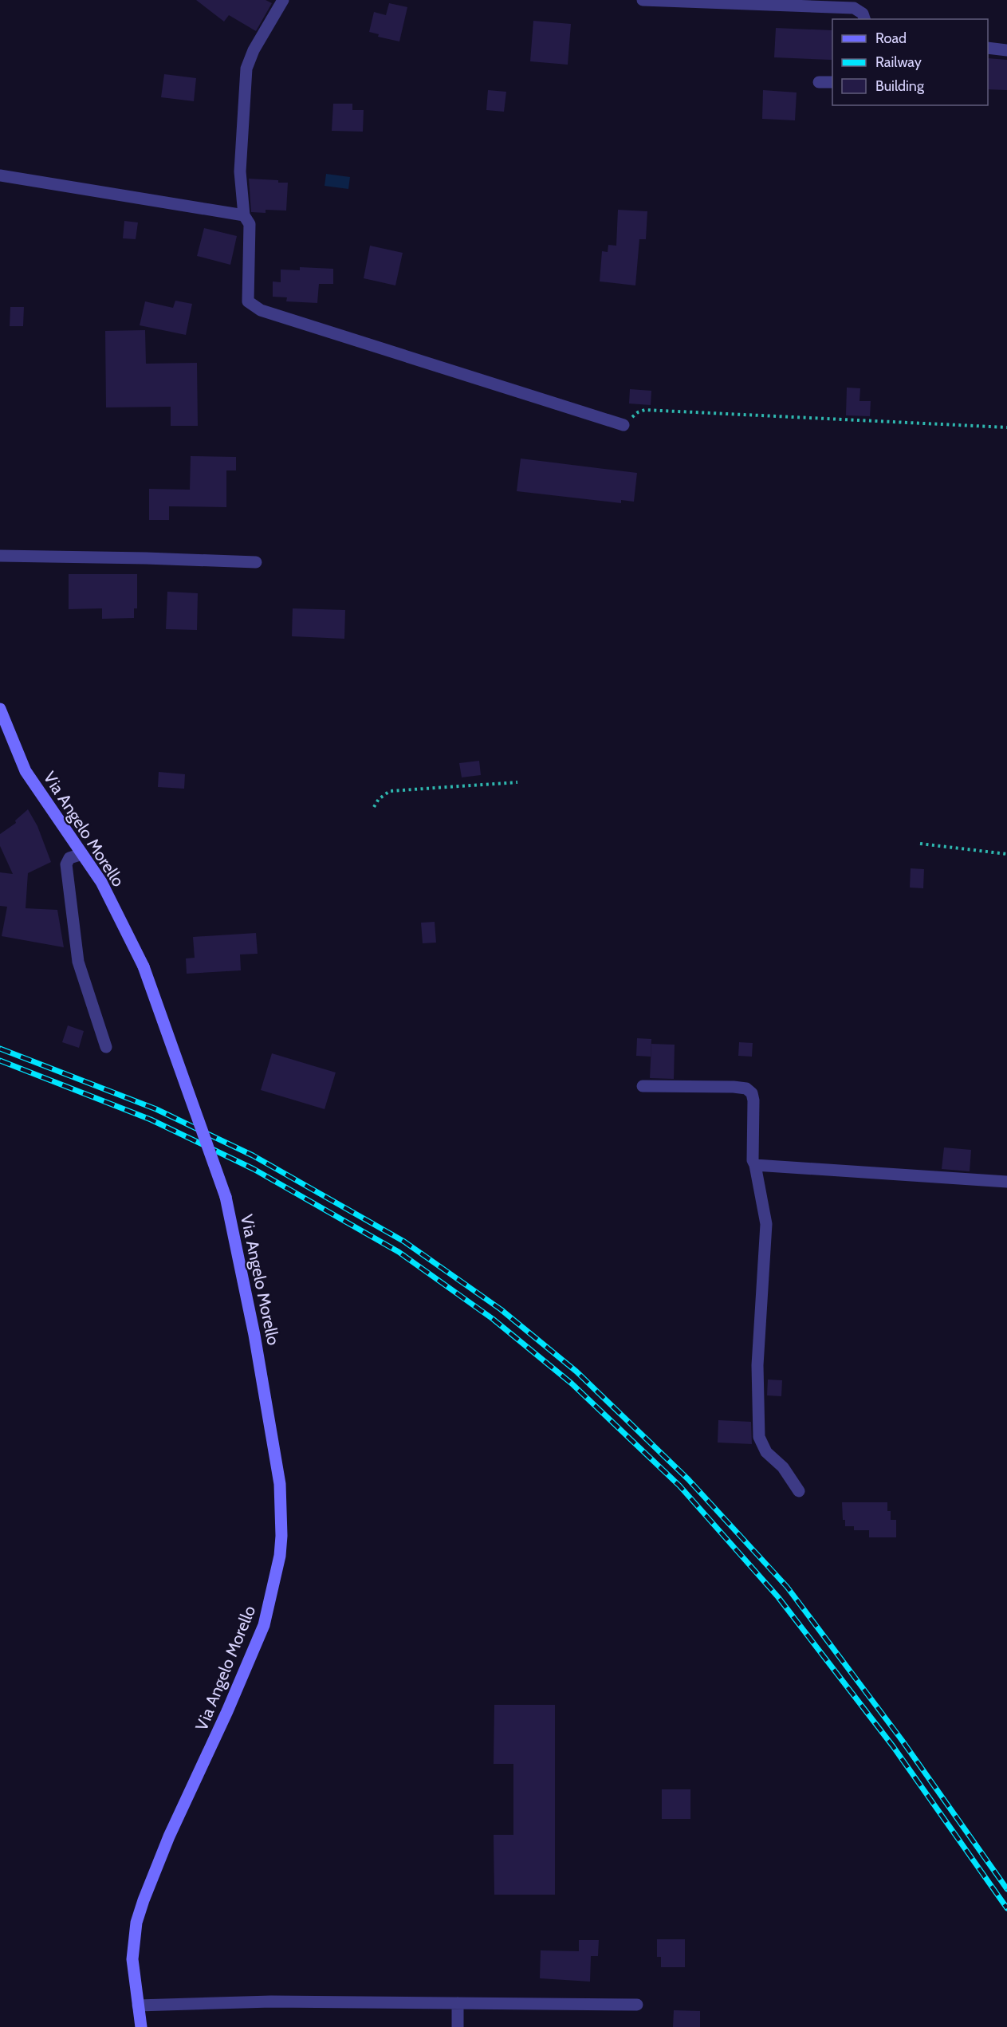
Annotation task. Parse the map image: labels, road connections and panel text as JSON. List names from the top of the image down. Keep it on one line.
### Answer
{"streets":{"street":["Via Angelo Morello"]},"legend":["Road","Railway","Building"]}
